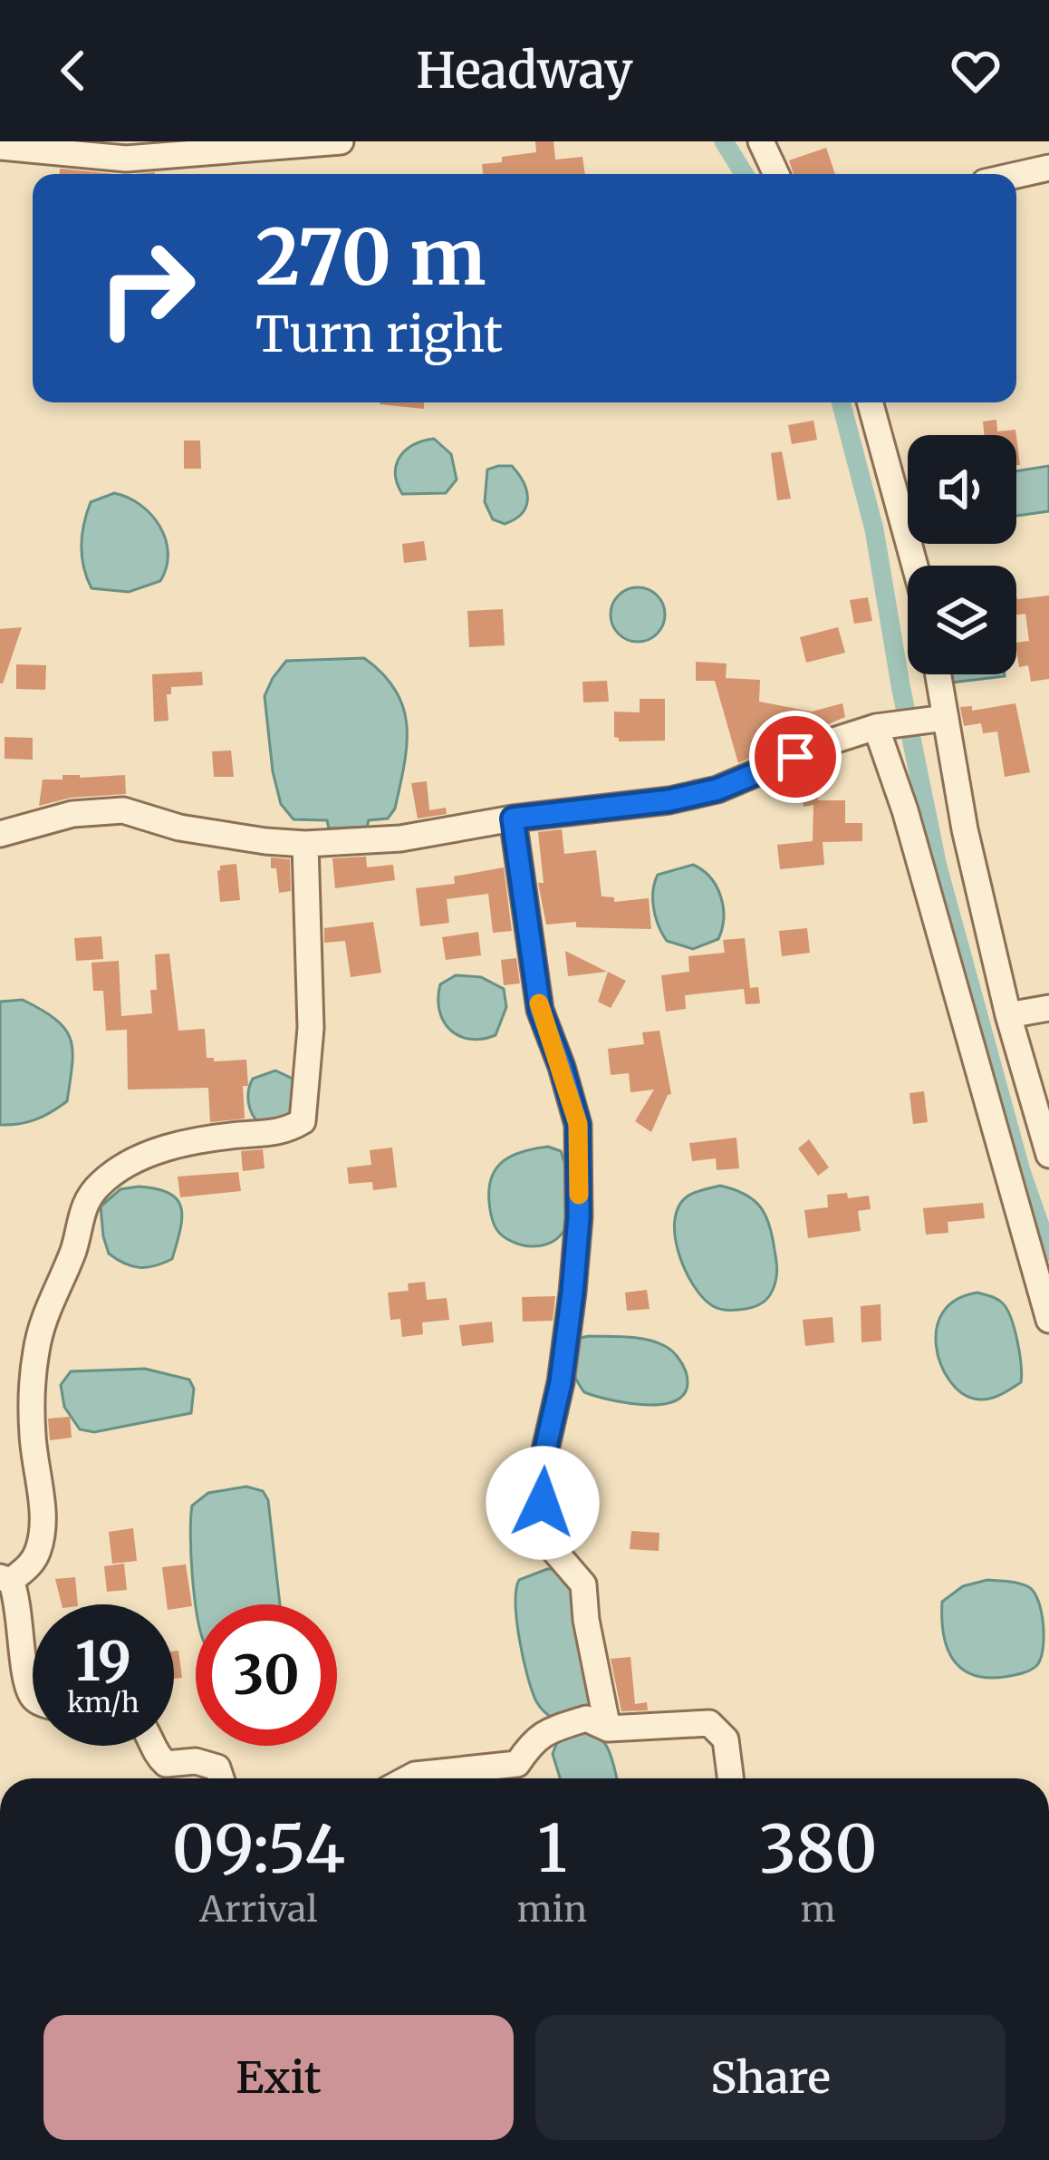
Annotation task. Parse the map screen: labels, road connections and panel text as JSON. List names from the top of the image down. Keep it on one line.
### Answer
{"page":{"header":"Headway","turn":["270 m","Turn right"],"speed":"19 km/h","limit":"30","eta":["09:54","Arrival","1","min","380","m"],"buttons":["Exit","Share"]}}
